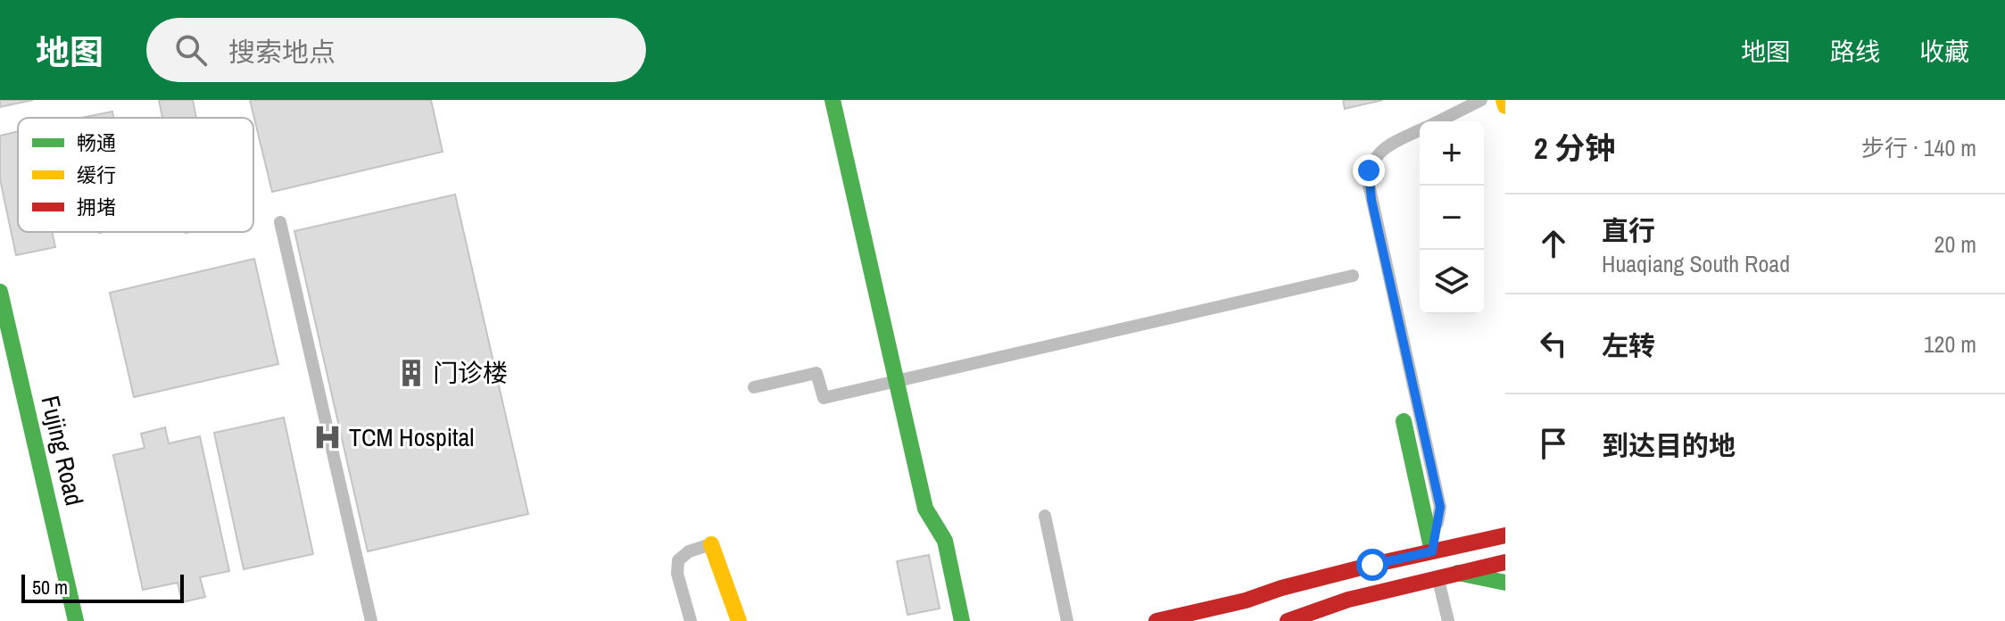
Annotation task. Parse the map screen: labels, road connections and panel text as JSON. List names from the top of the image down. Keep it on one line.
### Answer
{"streets":{"street":["Fujing Road"]},"places":{"building":["门诊楼"],"hospital":["TCM Hospital"]},"legend":["畅通","缓行","拥堵"],"scale_bar":"50 m","page":{"header":"地图","search":"搜索地点","nav":["地图","路线","收藏"],"heading":["2 分钟","步行 · 140 m"],"map_buttons":["+","−"],"list":[["直行","Huaqiang South Road","20 m"],["左转","120 m"],"到达目的地"],"scale":"50 m"}}
